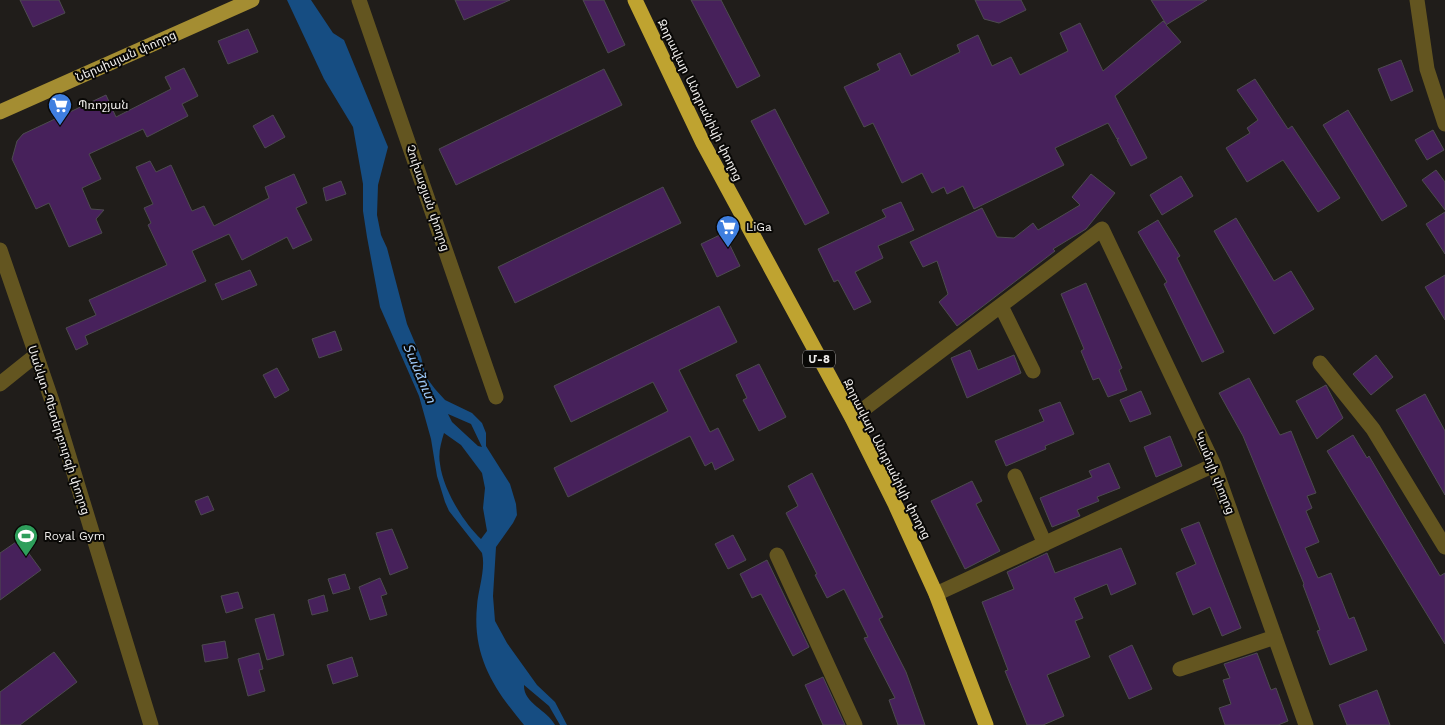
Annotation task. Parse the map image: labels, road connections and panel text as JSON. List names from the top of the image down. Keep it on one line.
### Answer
{"streets":{"highway":["Զորավար Անդրանիկի փողոց","Մ-8"],"main road":["Ներսիսյան փողոց"],"street":["Չուխաջյան փողոց","Սանկտ-Պետերբուրգի փողոց","Կամոյի փողոց"]},"water":["Տանձուտ"],"places":{"supermarket":["Պռոշյան","LiGa"],"sports":["Royal Gym"]}}
